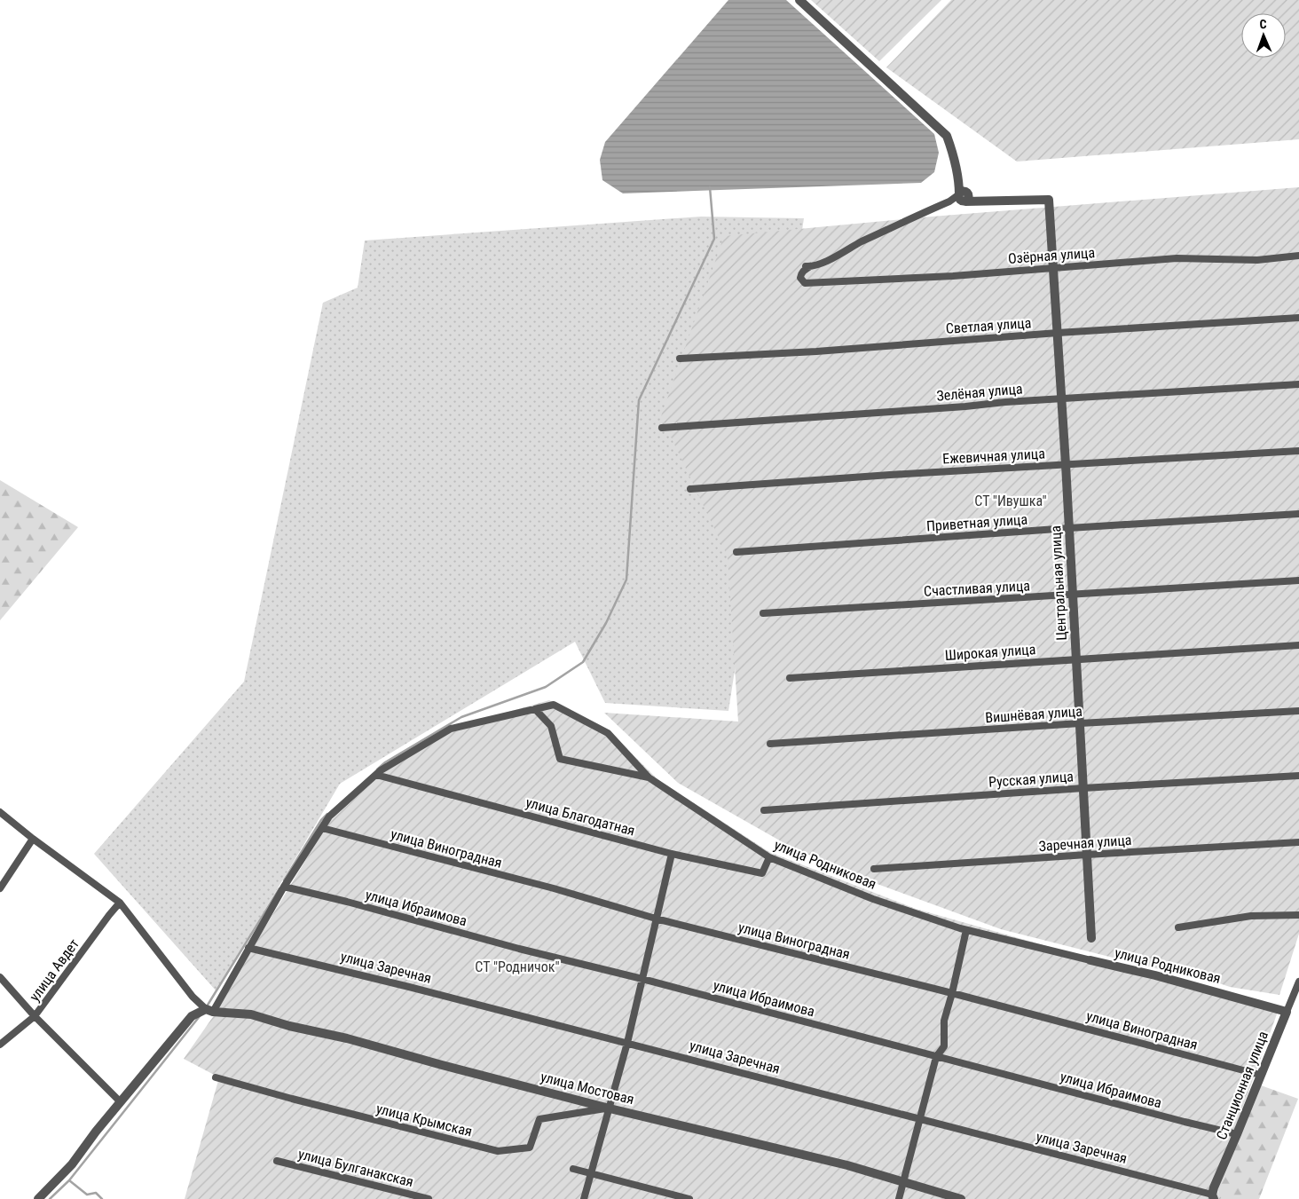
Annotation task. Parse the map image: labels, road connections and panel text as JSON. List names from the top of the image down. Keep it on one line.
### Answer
{"streets":{"street":["Озёрная улица","Светлая улица","Зелёная улица","Ежевичная улица","Приветная улица","Центральная улица","Счастливая улица","Широкая улица","Вишнёвая улица","Русская улица","улица Благодатная","Заречная улица","улица Виноградная","улица Родниковая","улица Ибраимова","улица Заречная","улица Авдет","Станционная улица","улица Мостовая","улица Крымская","улица Булганакская"]},"crossings":[["Озёрная улица","Центральная улица"],["Светлая улица","Центральная улица"],["Зелёная улица","Центральная улица"],["Ежевичная улица","Центральная улица"],["Приветная улица","Центральная улица"],["Центральная улица","Счастливая улица"],["Центральная улица","Широкая улица"],["Центральная улица","Вишнёвая улица"],["Центральная улица","Русская улица"],["Центральная улица","Заречная улица"],["улица Благодатная","улица Родниковая"],["улица Виноградная","улица Родниковая"],["улица Виноградная","Станционная улица"],["улица Родниковая","улица Ибраимова"],["улица Родниковая","улица Заречная"],["улица Родниковая","Станционная улица"],["улица Родниковая","улица Мостовая"],["улица Ибраимова","Станционная улица"],["улица Заречная","Станционная улица"],["улица Мостовая","улица Крымская"]],"parks":["СТ \"Ивушка\"","СТ \"Родничок\""],"north":"top"}
